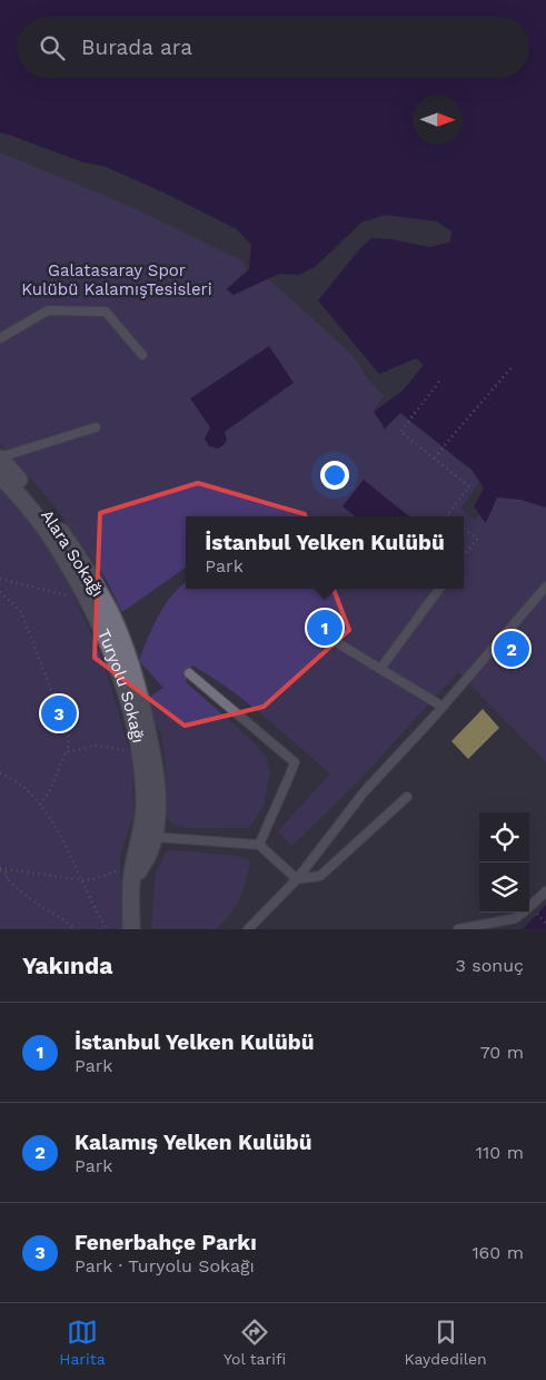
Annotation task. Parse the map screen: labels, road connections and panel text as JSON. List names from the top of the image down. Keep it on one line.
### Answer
{"streets":{"street":["Alara Sokağı","Turyolu Sokağı"]},"crossings":[["Alara Sokağı","Turyolu Sokağı"]],"parks":["Galatasaray Spor Kulübü KalamışTesisleri"],"north":"right","page":{"search":"Burada ara","popup":["İstanbul Yelken Kulübü","Park"],"pins":["1","2","3"],"heading":["Yakında","3 sonuç"],"list":[{"mark":"1","name":"İstanbul Yelken Kulübü","note":"Park","value":"70 m"},{"mark":"2","name":"Kalamış Yelken Kulübü","note":"Park","value":"110 m"},{"mark":"3","name":"Fenerbahçe Parkı","note":"Park · Turyolu Sokağı","value":"160 m"}],"nav":["Harita","Yol tarifi","Kaydedilen"]}}
